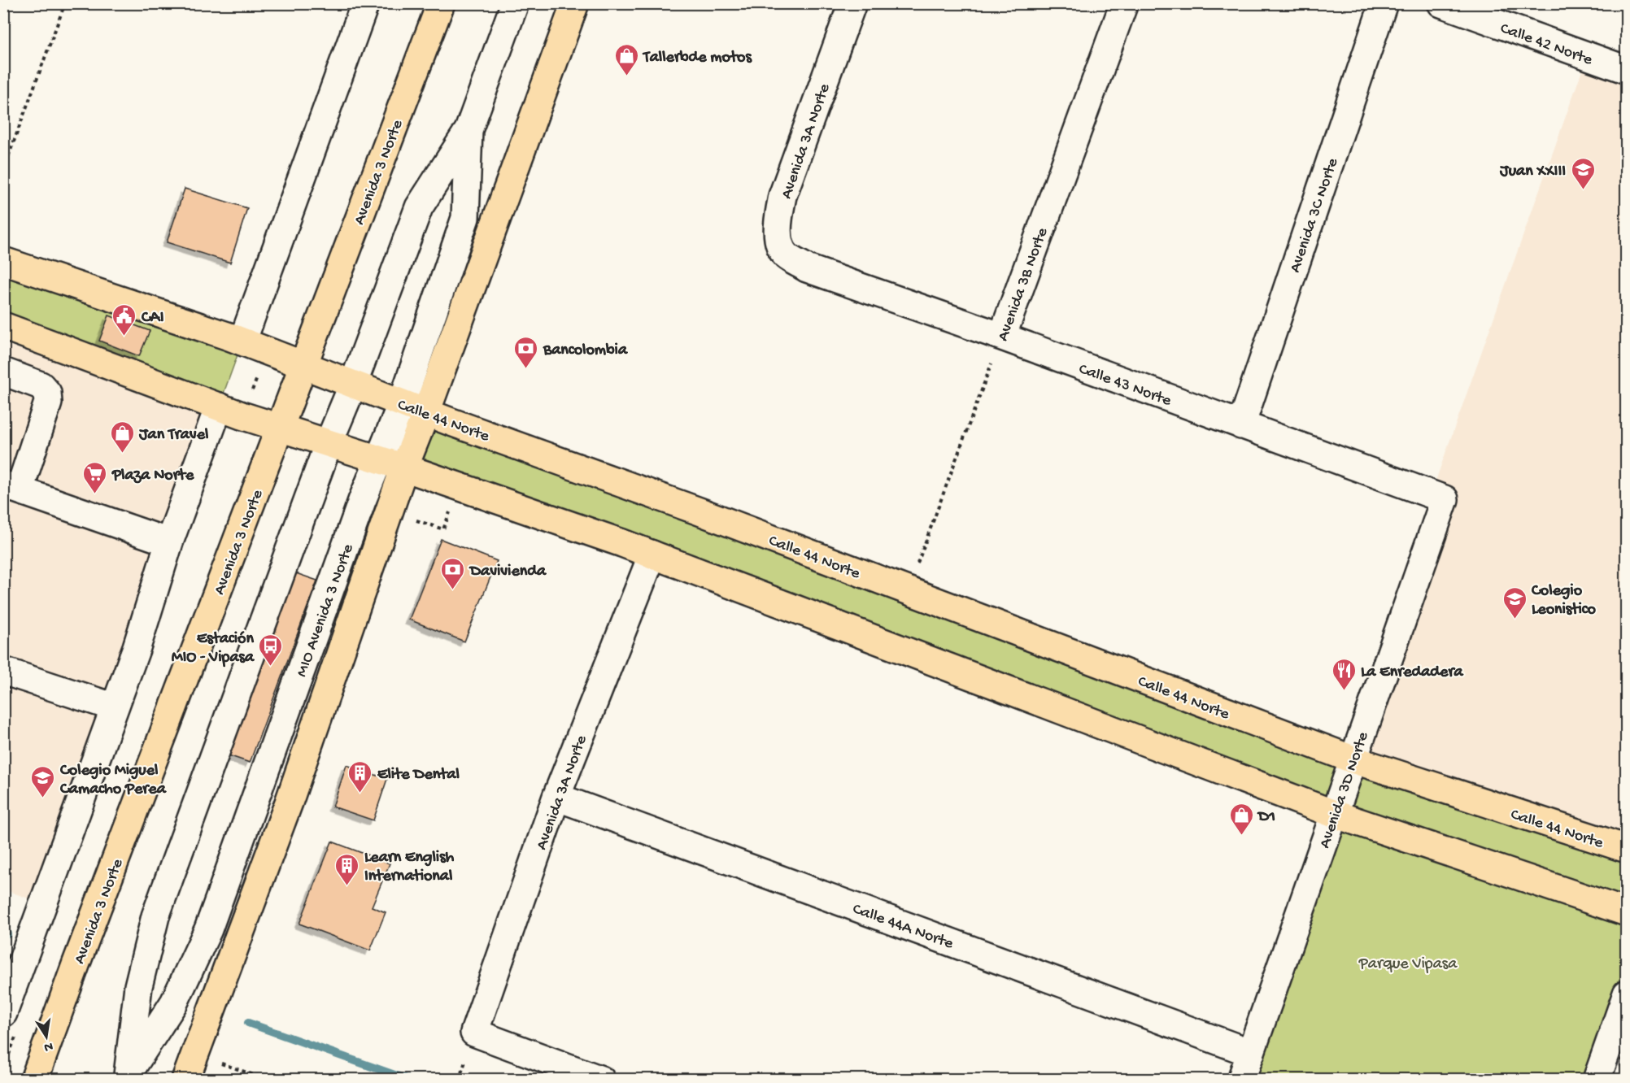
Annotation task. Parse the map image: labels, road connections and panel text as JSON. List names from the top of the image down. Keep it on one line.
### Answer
{"streets":{"main road":["Avenida 3 Norte","Calle 44 Norte"],"street":["Calle 42 Norte","Avenida 3A Norte","Avenida 3C Norte","Avenida 3B Norte","Calle 43 Norte","MIO Avenida 3 Norte","Avenida 3D Norte","Calle 44A Norte"]},"crossings":[["Avenida 3A Norte","Calle 43 Norte"],["Avenida 3A Norte","Calle 44A Norte"],["Avenida 3 Norte","Calle 44 Norte"],["Avenida 3C Norte","Calle 43 Norte"],["Avenida 3B Norte","Calle 43 Norte"],["Calle 43 Norte","Avenida 3D Norte"],["Calle 44 Norte","MIO Avenida 3 Norte"],["Calle 44 Norte","Avenida 3D Norte"],["Avenida 3D Norte","Calle 44A Norte"]],"parks":["Parque Vipasa"],"places":{"shop":["Tallerbde motos","Jan Travel","D1"],"school or university":["Juan XXIII","Colegio Leonistico","Colegio Miguel Camacho Perea"],"public building":["CAI"],"bank":["Bancolombia","Davivienda"],"supermarket":["Plaza Norte"],"bus stop":["Estación MIO - Vipasa"],"restaurant":["La Enredadera"],"building":["Elite Dental","Learn English International"]},"north":"bottom"}
